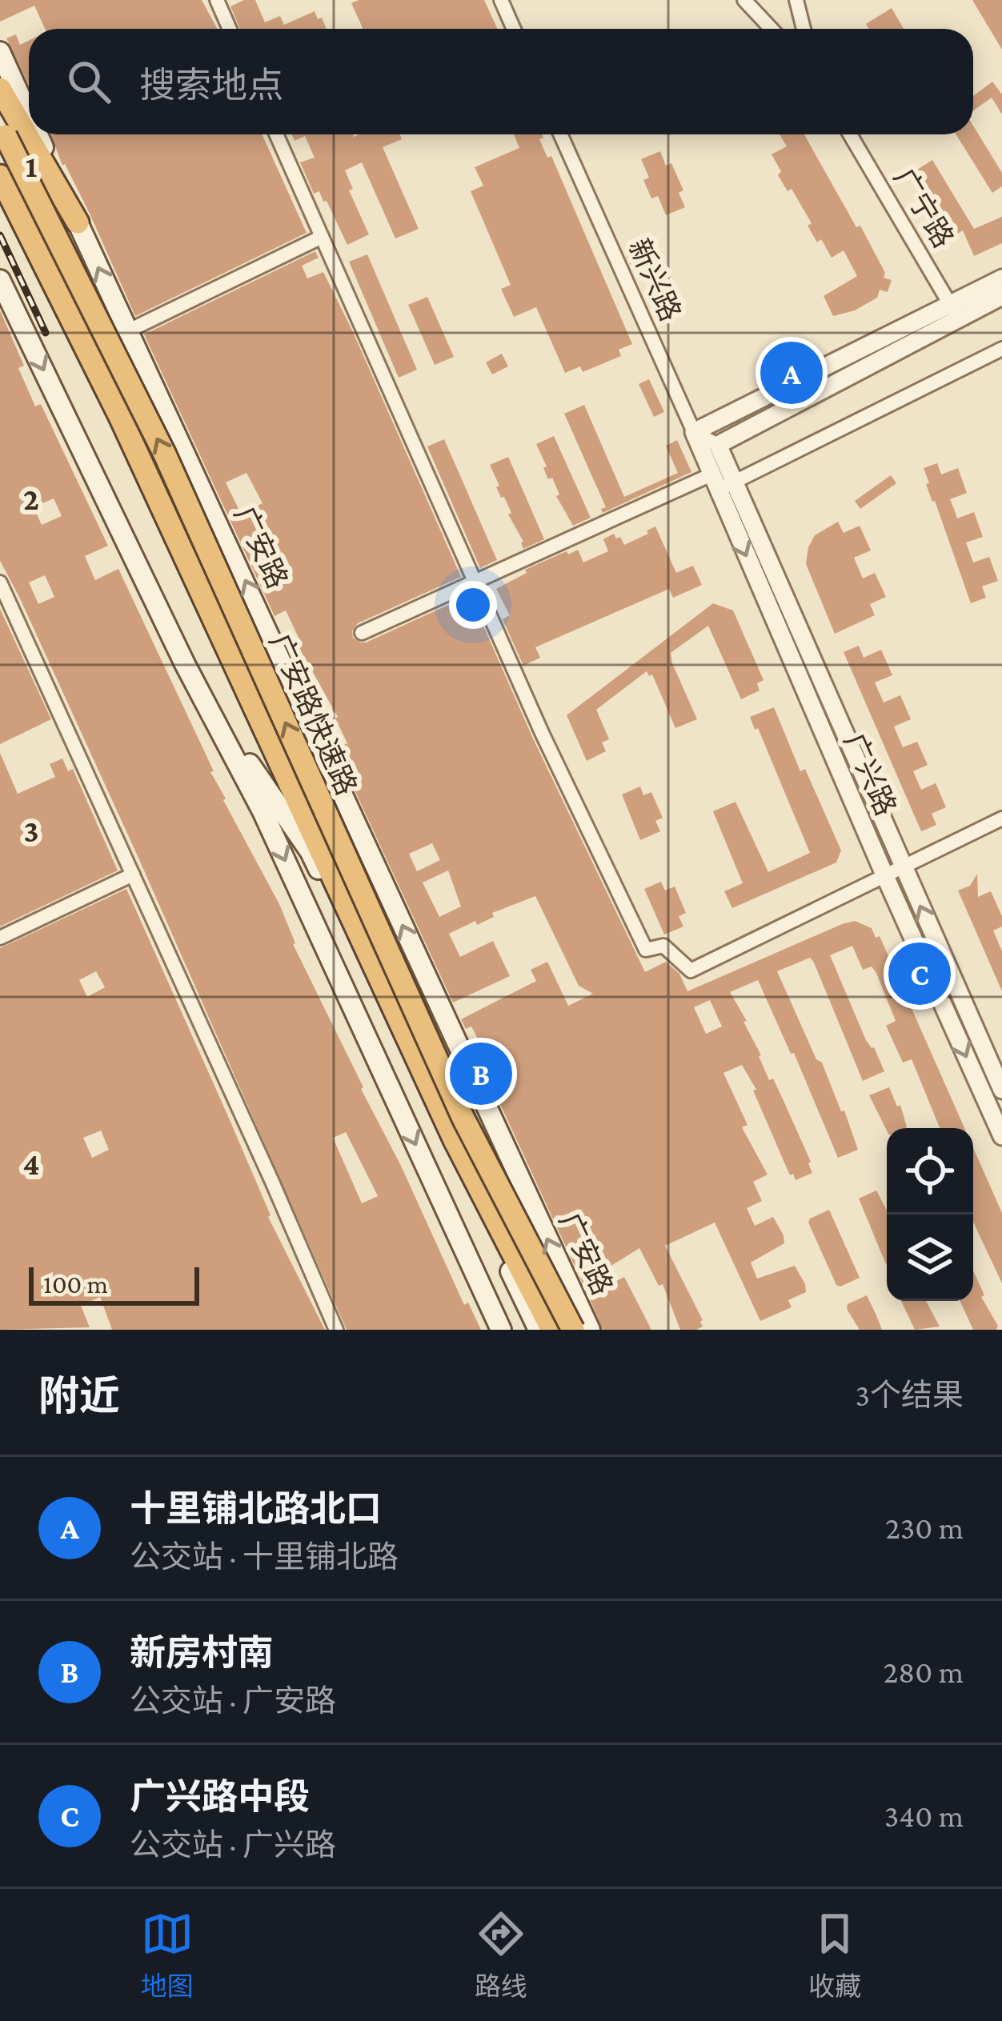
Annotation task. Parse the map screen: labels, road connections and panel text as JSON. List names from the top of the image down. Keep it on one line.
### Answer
{"streets":{"highway":["广安路快速路"],"main road":["广安路"],"street":["广宁路","新兴路","广兴路"]},"crossings":[["新兴路","广兴路"]],"scale_bar":"100 m","page":{"search":"搜索地点","pins":["A","C","B"],"scale":"100 m","heading":["附近","3个结果"],"list":[{"mark":"A","name":"十里铺北路北口","note":"公交站 · 十里铺北路","value":"230 m"},{"mark":"B","name":"新房村南","note":"公交站 · 广安路","value":"280 m"},{"mark":"C","name":"广兴路中段","note":"公交站 · 广兴路","value":"340 m"}],"nav":["地图","路线","收藏"]},"grid":{"rows":["1","2","3","4"]}}
